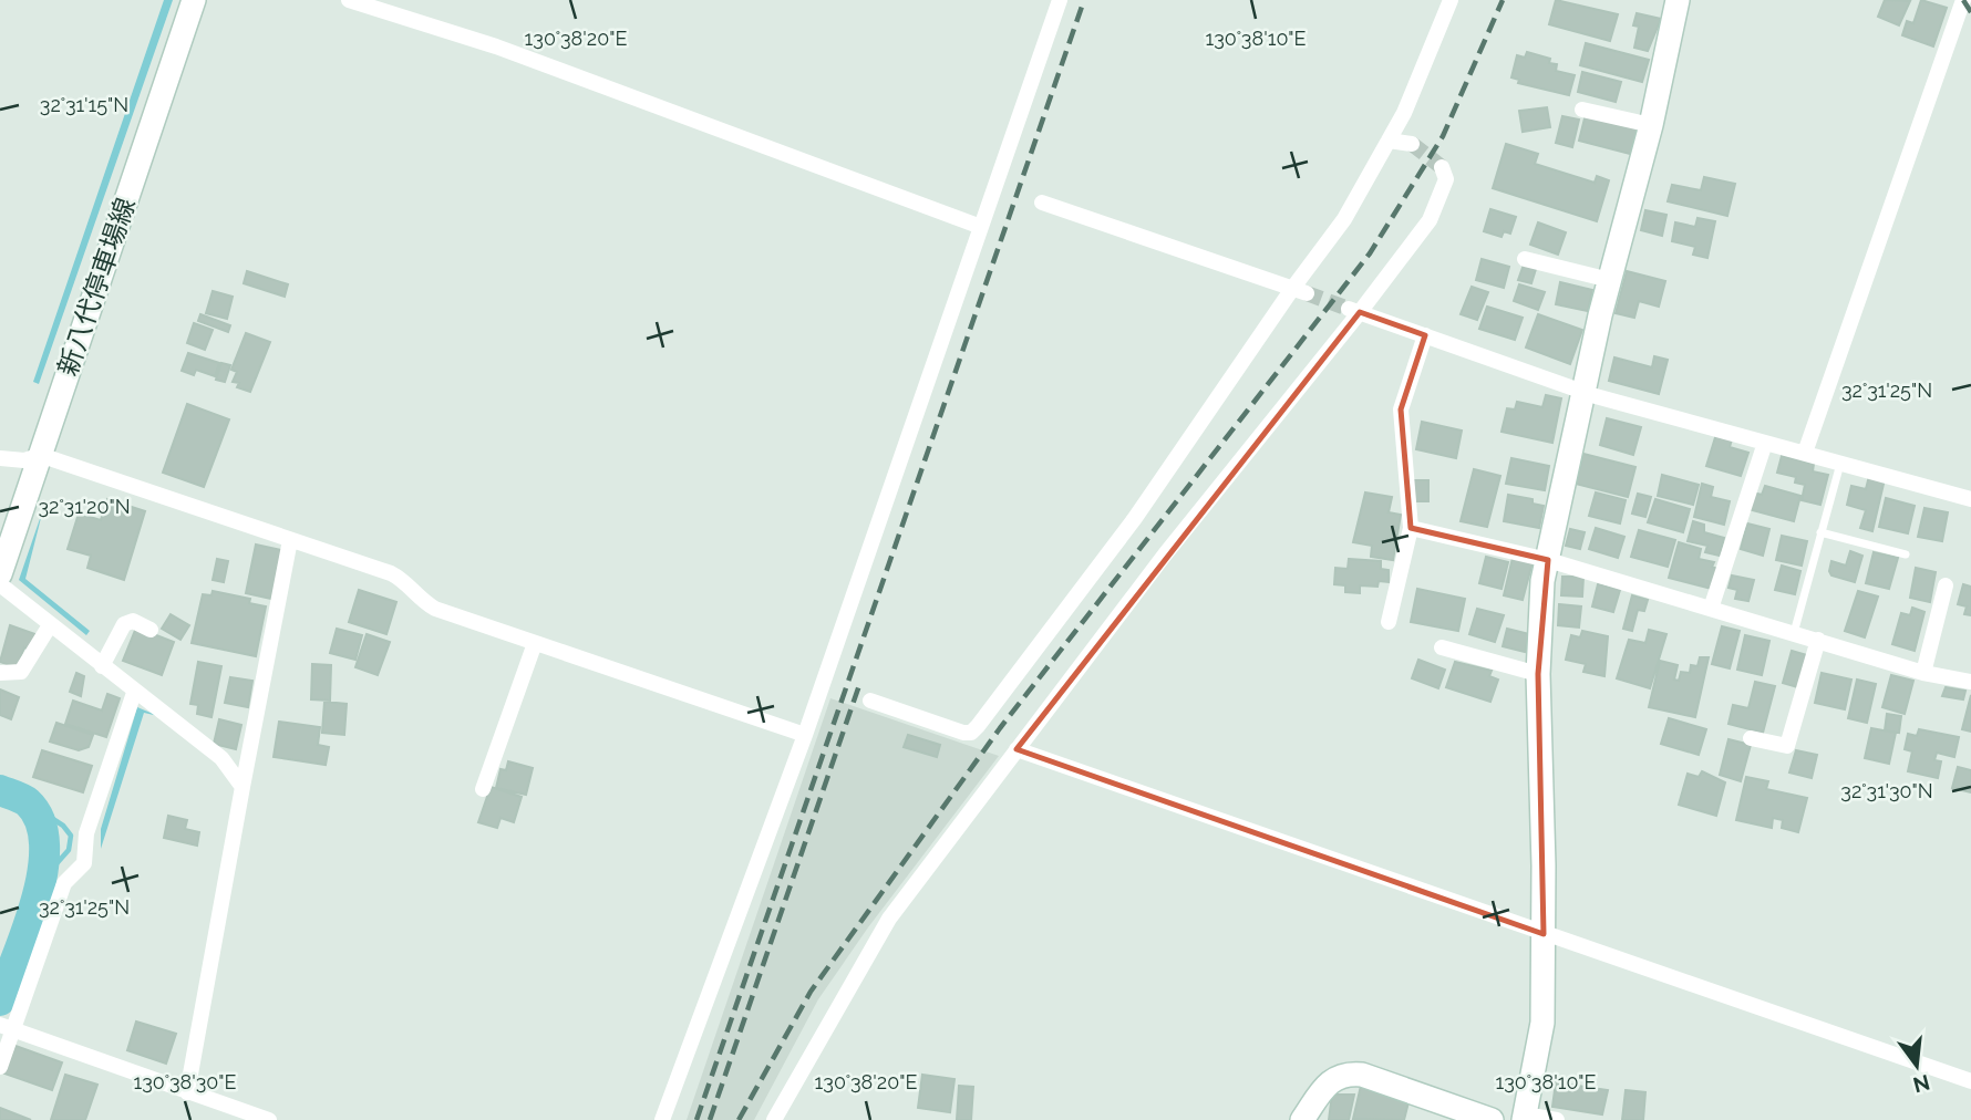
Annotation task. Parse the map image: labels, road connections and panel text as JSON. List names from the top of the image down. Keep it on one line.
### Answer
{"streets":{"street":["新八代停車場線"]},"north":"bottom","coordinates":["130°38'20\"E","130°38'10\"E","32°31'15\"N","32°31'25\"N","32°31'20\"N","32°31'30\"N","130°38'30\"E"]}
